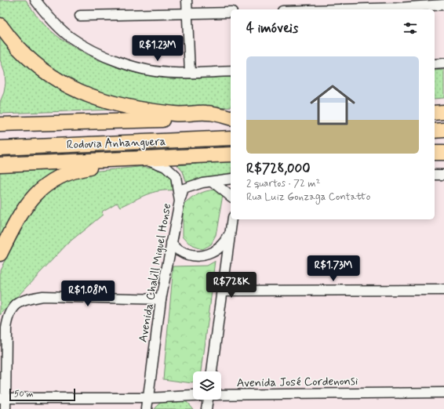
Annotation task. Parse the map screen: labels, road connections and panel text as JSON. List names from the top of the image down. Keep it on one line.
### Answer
{"streets":{"highway":["Rodovia Anhanguera"],"street":["Avenida Chalill Miguel Honse","Avenida José Cordenonsi"]},"crossings":[["Avenida Chalill Miguel Honse","Avenida José Cordenonsi"]],"scale_bar":"50 m","page":{"heading":"4 imóveis","price":["R$1.23M","R$1.73M","R$728K","R$1.08M"],"list":[{"name":"R$728,000","note":"2 quartos · 72 m² · Rua Luiz Gonzaga Contatto"}],"scale":"50 m"}}
